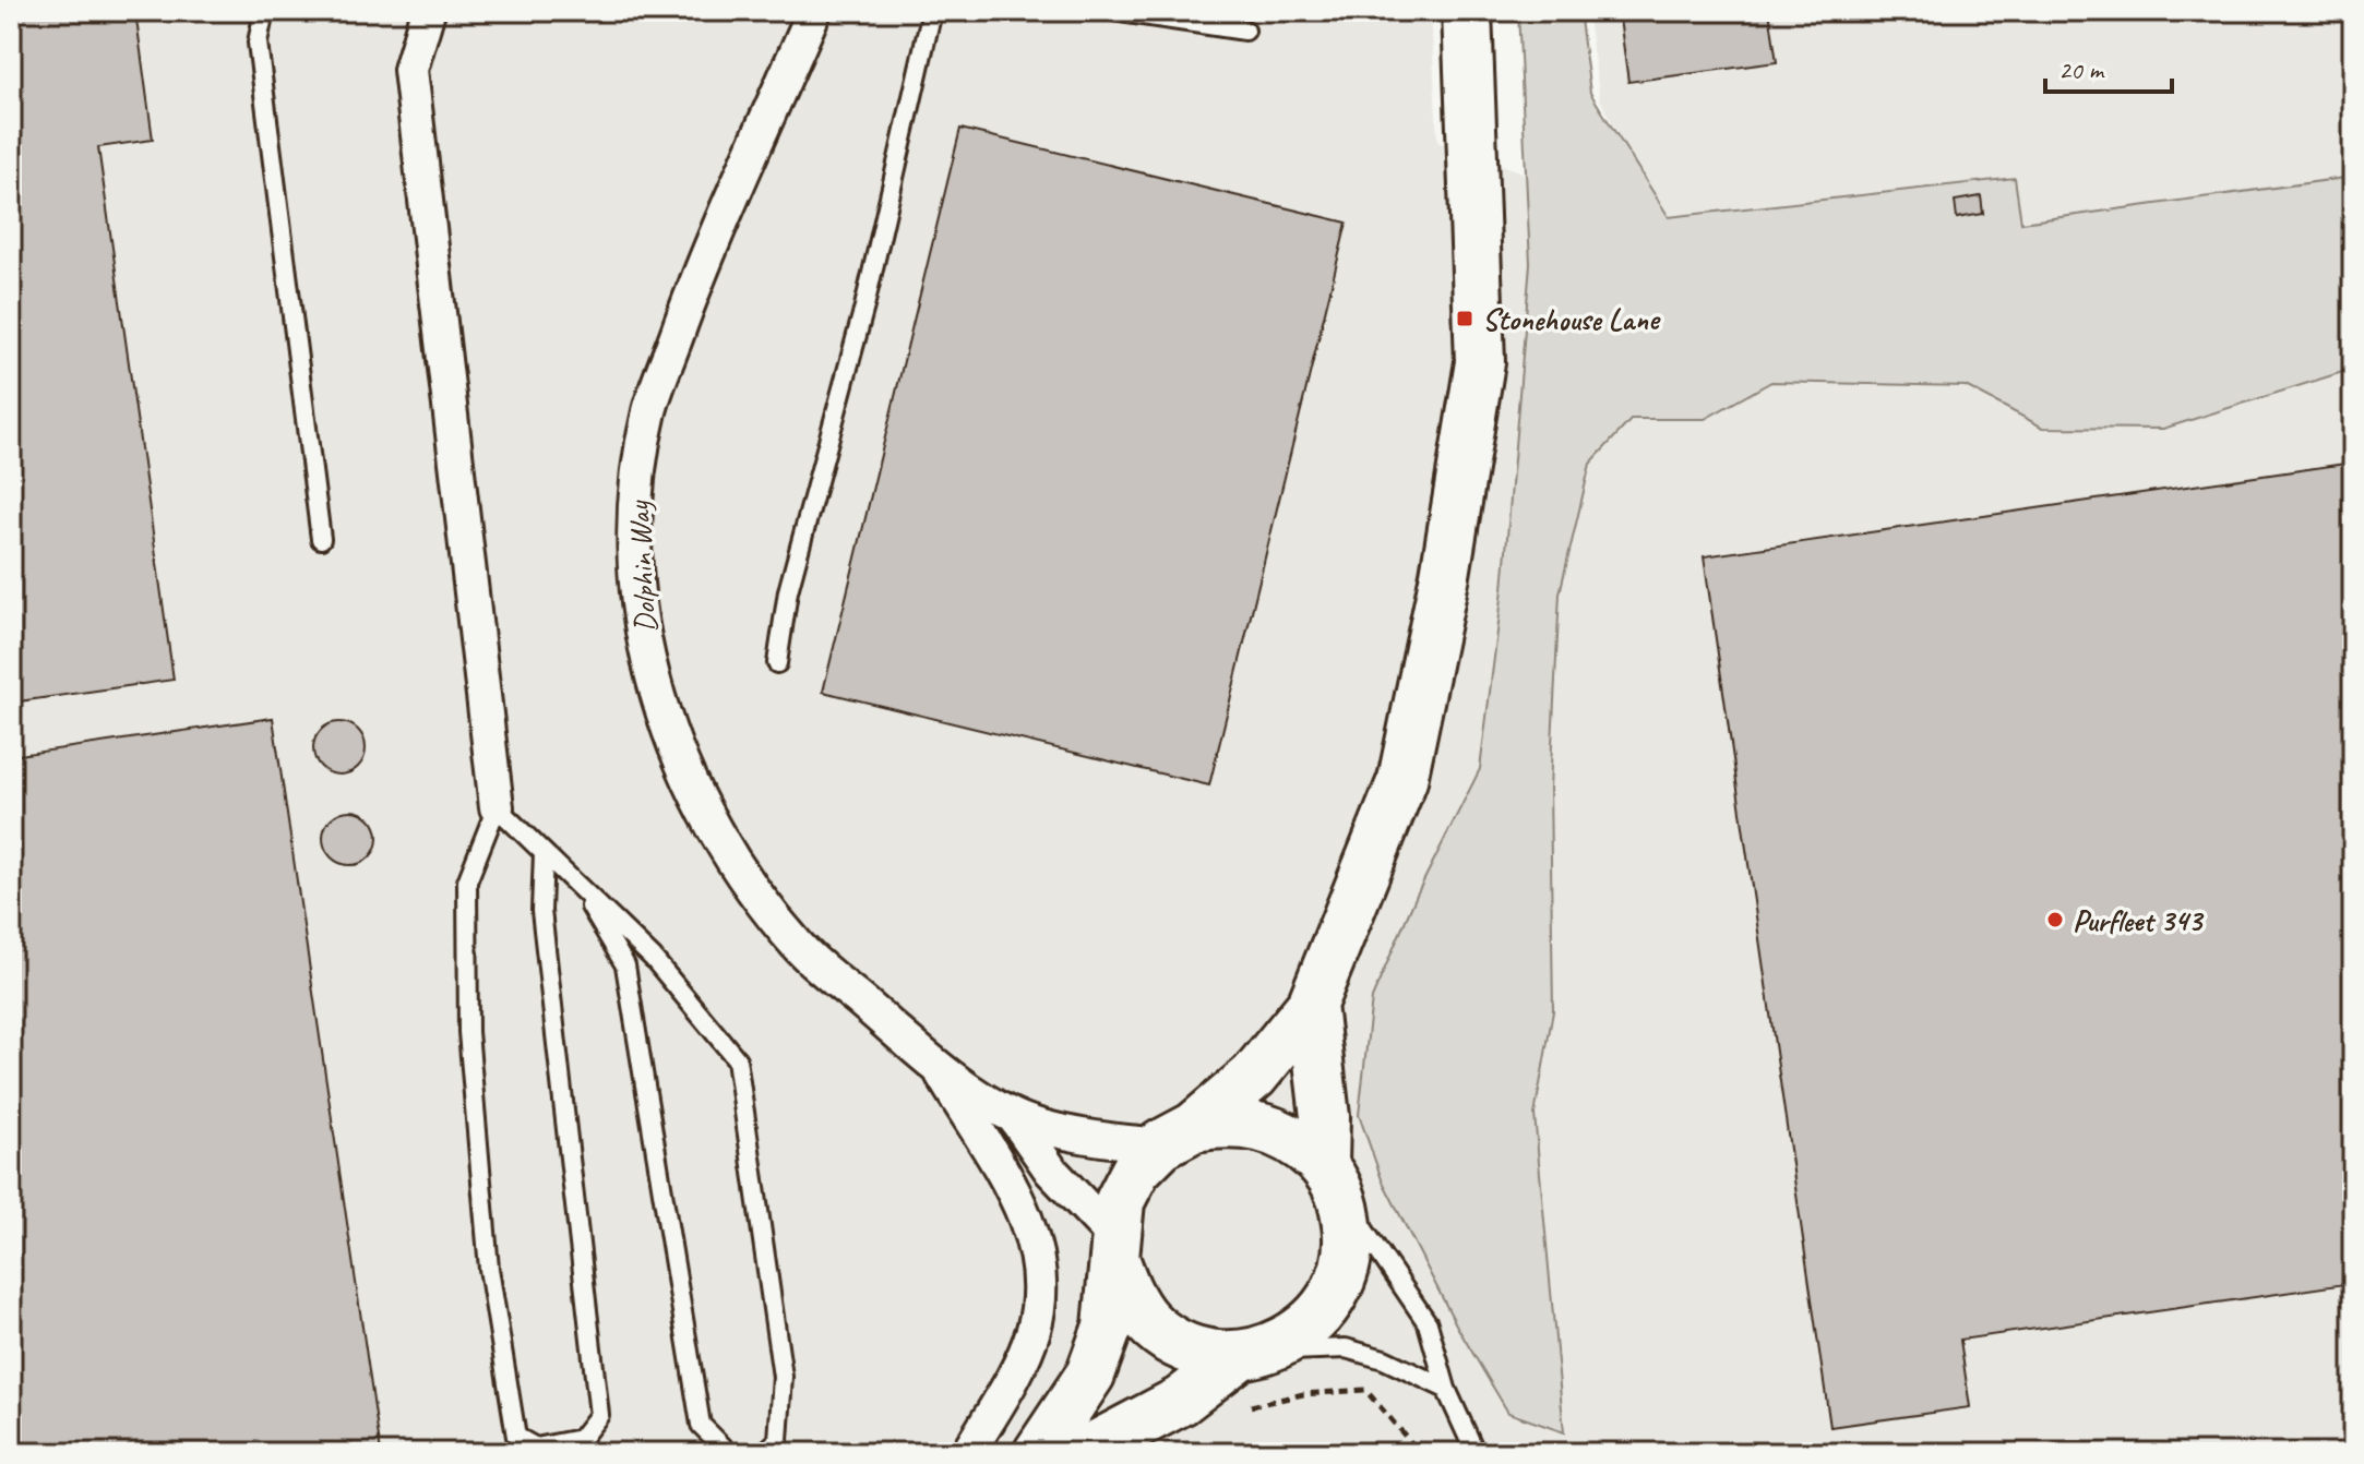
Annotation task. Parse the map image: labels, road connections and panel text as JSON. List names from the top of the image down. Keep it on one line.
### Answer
{"streets":{"street":["Dolphin Way"]},"places":{"transit":["Stonehouse Lane"],"other":["Purfleet 343"]},"scale_bar":"20 m"}
